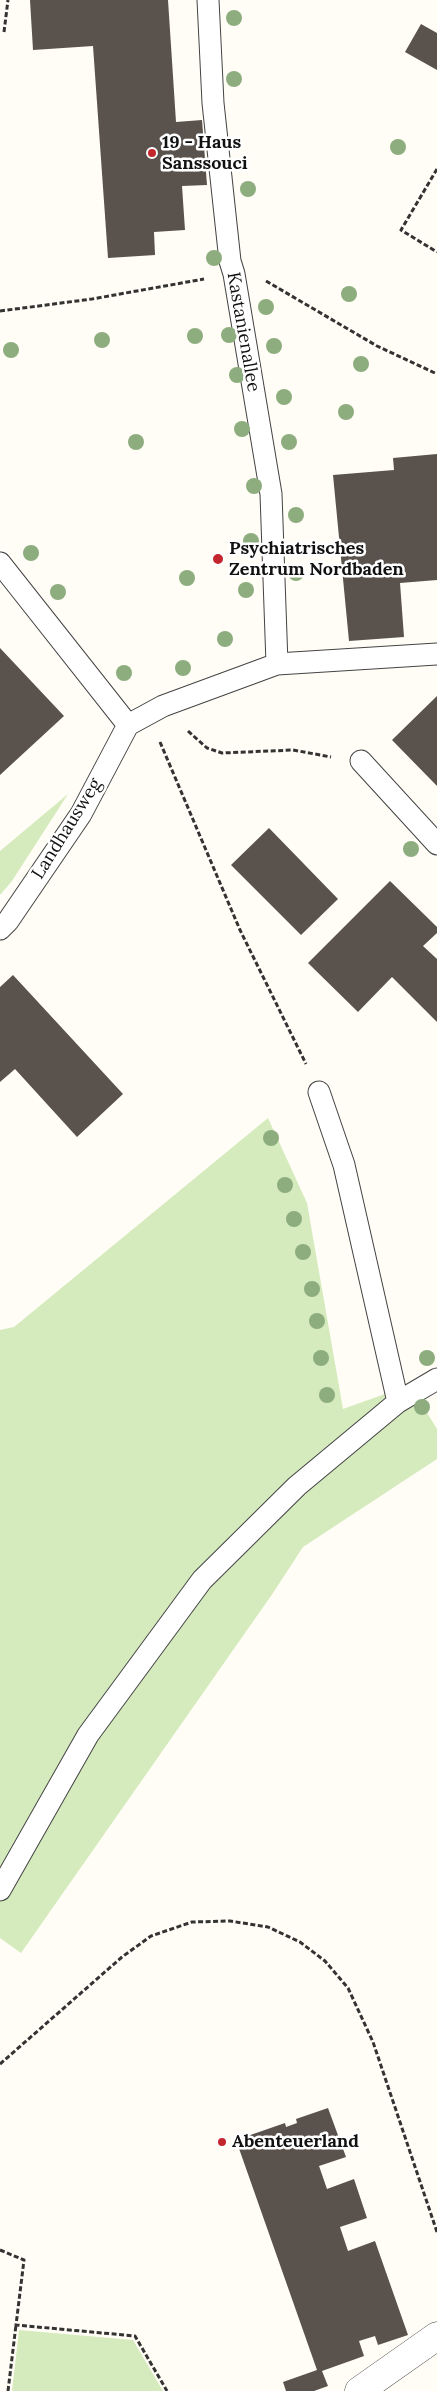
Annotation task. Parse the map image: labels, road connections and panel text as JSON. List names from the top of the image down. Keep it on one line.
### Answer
{"streets":{"lane":["Kastanienallee","Landhausweg"]},"places":["19 - Haus Sanssouci","Psychiatrisches Zentrum Nordbaden","Abenteuerland"]}
